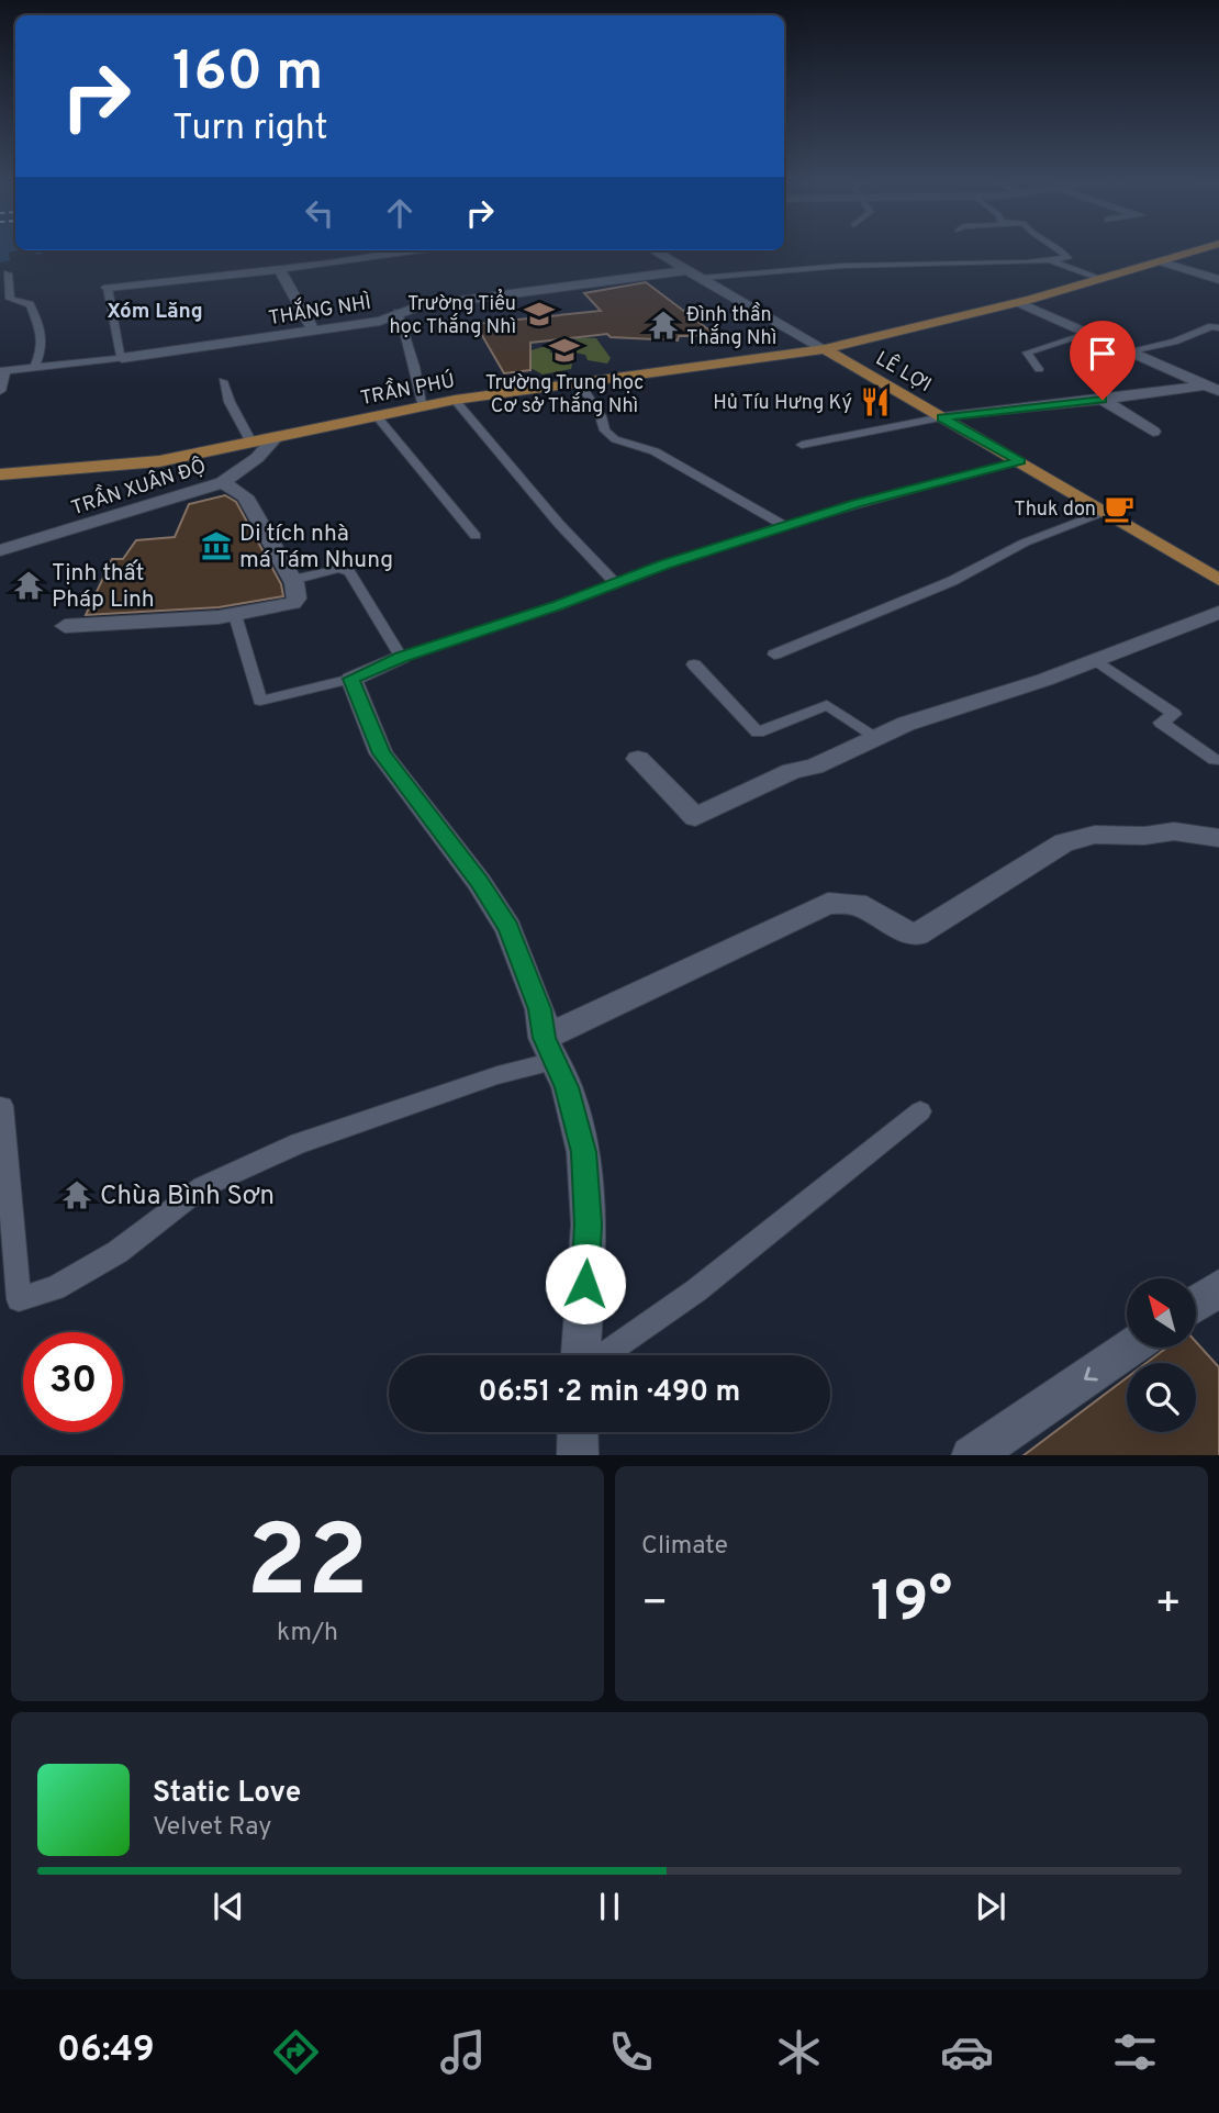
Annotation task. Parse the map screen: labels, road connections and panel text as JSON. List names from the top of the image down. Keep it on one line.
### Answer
{"streets":{"main road":["LÊ LỢI","TRẦN PHÚ"],"street":["THẮNG NHÌ","TRẦN XUÂN ĐỘ"]},"crossings":[["THẮNG NHÌ","LÊ LỢI"],["LÊ LỢI","TRẦN PHÚ"],["TRẦN PHÚ","TRẦN XUÂN ĐỘ"]],"districts":["Xóm Lăng"],"places":{"school or university":["Trường Tiểu học Thắng Nhì","Trường Trung học Cơ sở Thắng Nhì"],"temple":["Đình thần Thắng Nhì","Tịnh thất Pháp Linh","Chùa Bình Sơn"],"restaurant":["Hủ Tíu Hưng Ký"],"cafe":["Thuk don"],"museum":["Di tích nhà má Tám Nhung"]},"north":"top left","page":{"turn":["160 m","Turn right"],"limit":"30","trip":"06:51 · 2 min · 490 m","tile":[["22","km/h"],"Climate"],"heat":["−","19°","+"],"song":["Static Love","Velvet Ray"],"tabs":"06:49"}}
